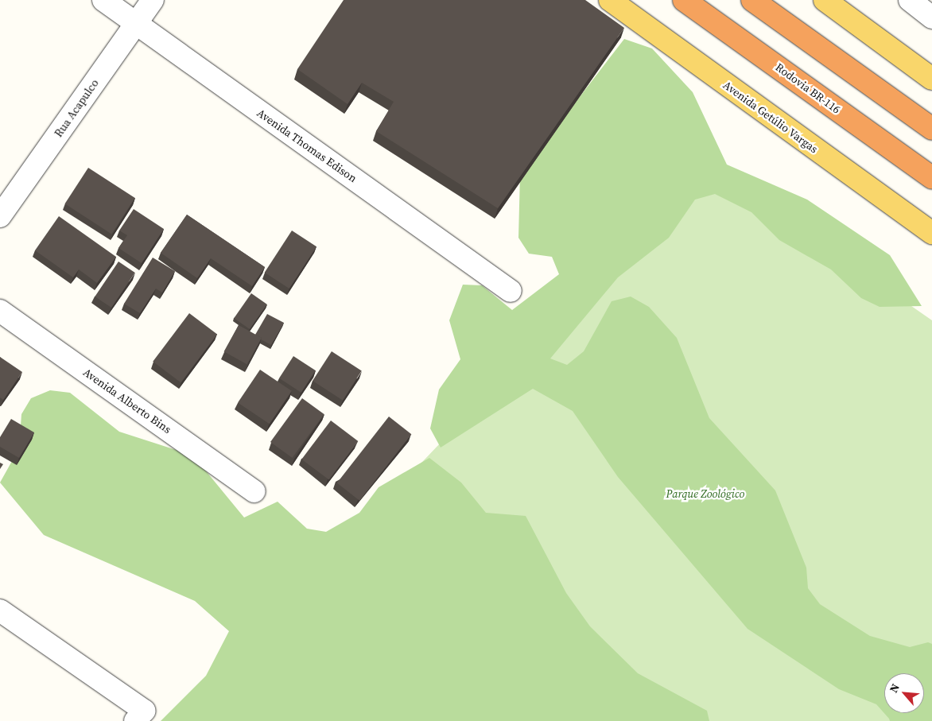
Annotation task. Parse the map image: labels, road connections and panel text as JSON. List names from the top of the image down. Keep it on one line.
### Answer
{"streets":{"highway":["Rodovia BR-116"],"main road":["Avenida Getúlio Vargas"],"street":["Rua Acapulco","Avenida Thomas Edison","Avenida Alberto Bins"]},"crossings":[["Rua Acapulco","Avenida Thomas Edison"]],"parks":["Parque Zoológico"],"north":"top left"}
